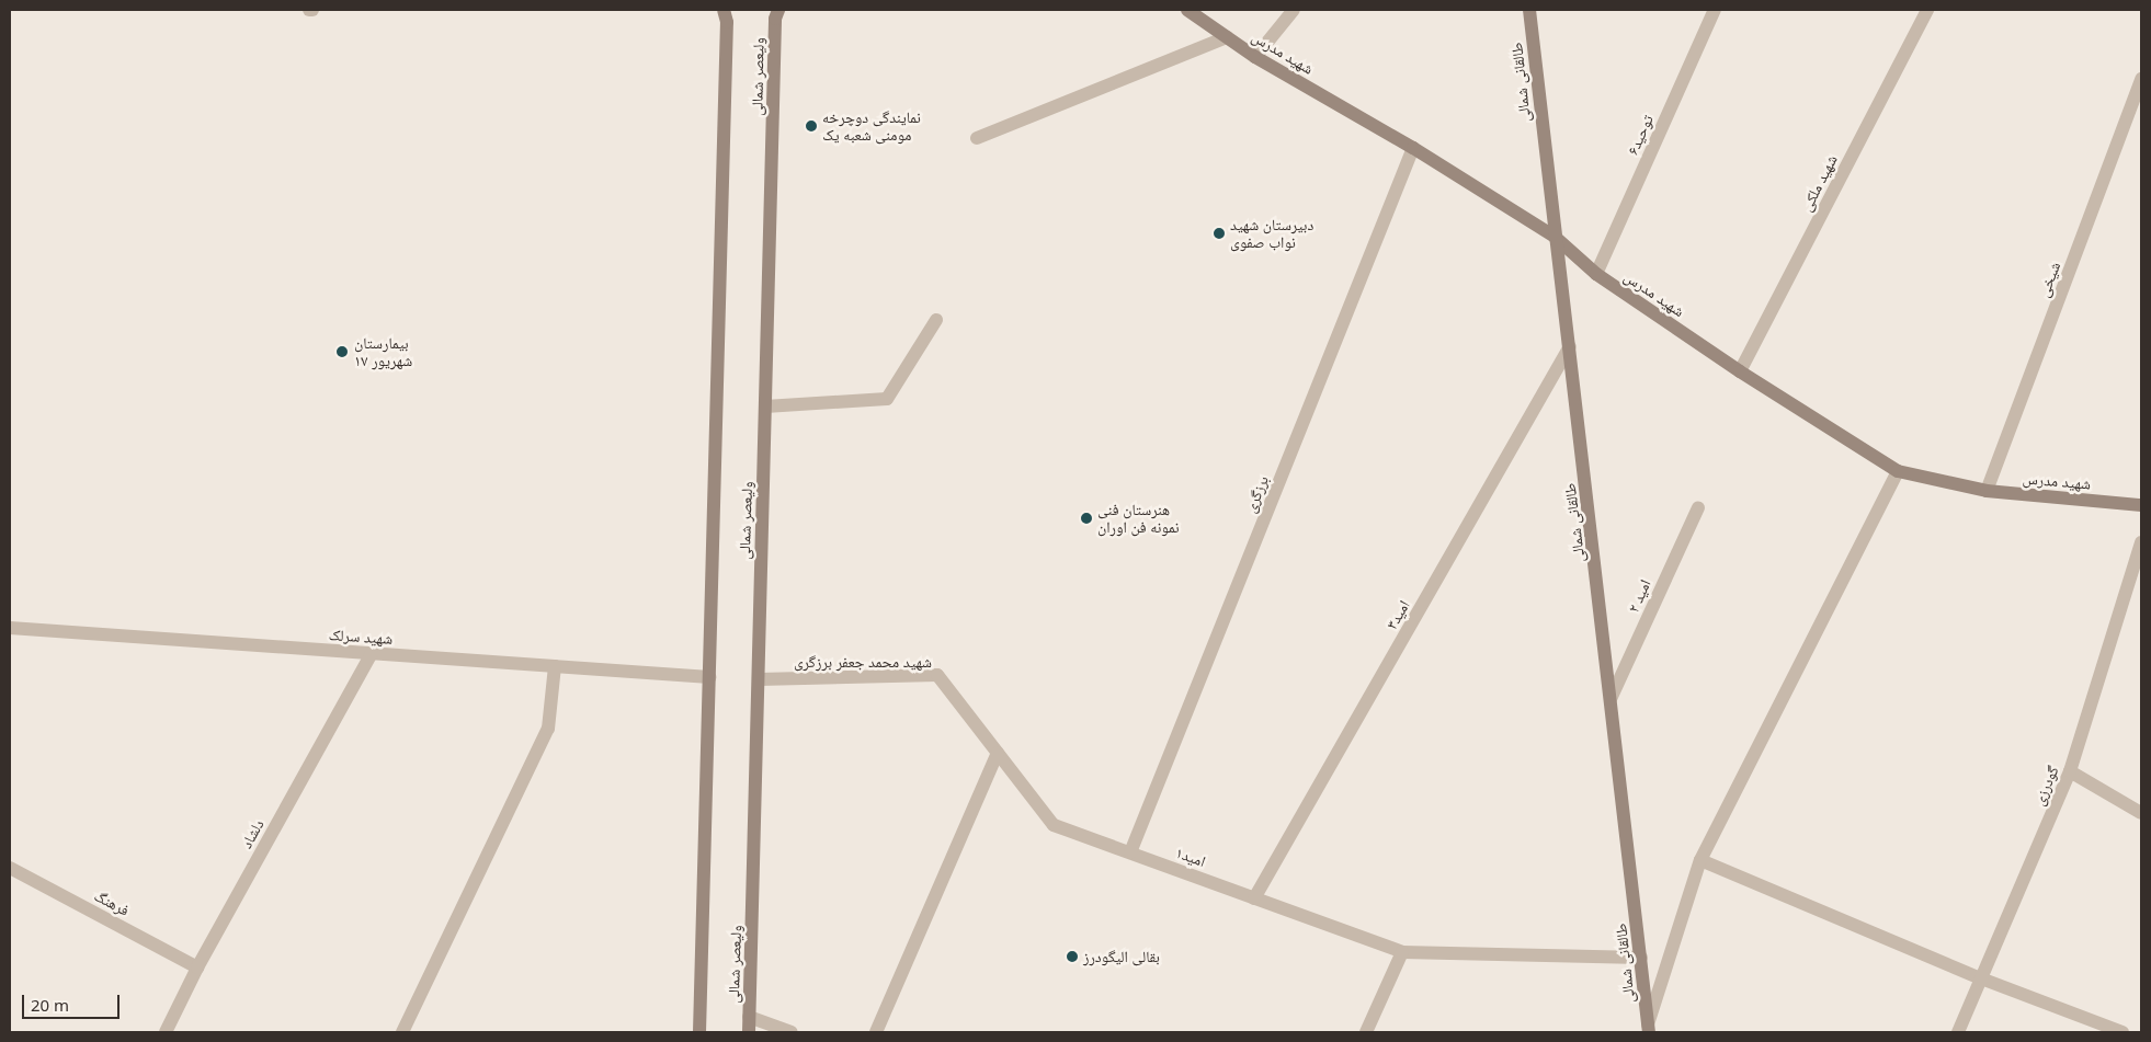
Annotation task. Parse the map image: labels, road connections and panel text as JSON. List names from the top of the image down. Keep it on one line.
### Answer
{"streets":{"main road":["شهید مدرس","ولیعصر شمالی","طالقانی شمالی"],"street":["توحید۶","شهید ملکی","شیخی","برزگری","امید ۲","امید۳","شهید سرلک","شهید محمد جعفر برزگری","گودرزی","دلشاد","امید۱","فرهنگ"]},"crossings":[["شهید مدرس","طالقانی شمالی"],["شهید مدرس","توحید۶"],["شهید مدرس","شهید ملکی"],["شهید مدرس","شیخی"],["شهید مدرس","برزگری"],["ولیعصر شمالی","شهید سرلک"],["ولیعصر شمالی","شهید محمد جعفر برزگری"],["طالقانی شمالی","امید ۲"],["طالقانی شمالی","امید۳"],["طالقانی شمالی","امید۱"],["برزگری","امید۱"],["امید۳","امید۱"],["شهید سرلک","دلشاد"],["شهید محمد جعفر برزگری","امید۱"],["دلشاد","فرهنگ"]],"places":["نمایندگی دوچرخه مومنی شعبه یک","دبیرستان شهید نواب صفوی","بیمارستان ۱۷ شهریور","هنرستان فنی نمونه فن اوران","بقالی الیگودرز"],"scale_bar":"20 m"}
